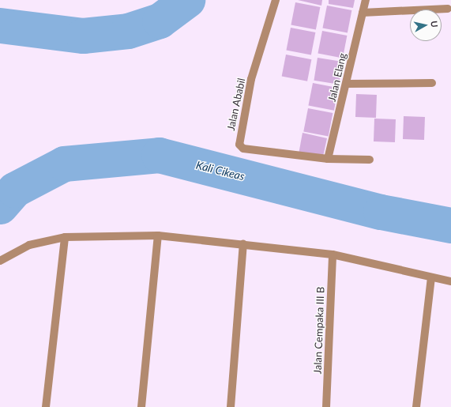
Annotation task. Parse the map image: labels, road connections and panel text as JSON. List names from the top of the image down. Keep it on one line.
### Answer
{"streets":{"street":["Jalan Elang","Jalan Ababil","Jalan Cempaka III B"]},"crossings":[["Jalan Elang","Jalan Ababil"]],"water":["Kali Cikeas"],"north":"right"}
